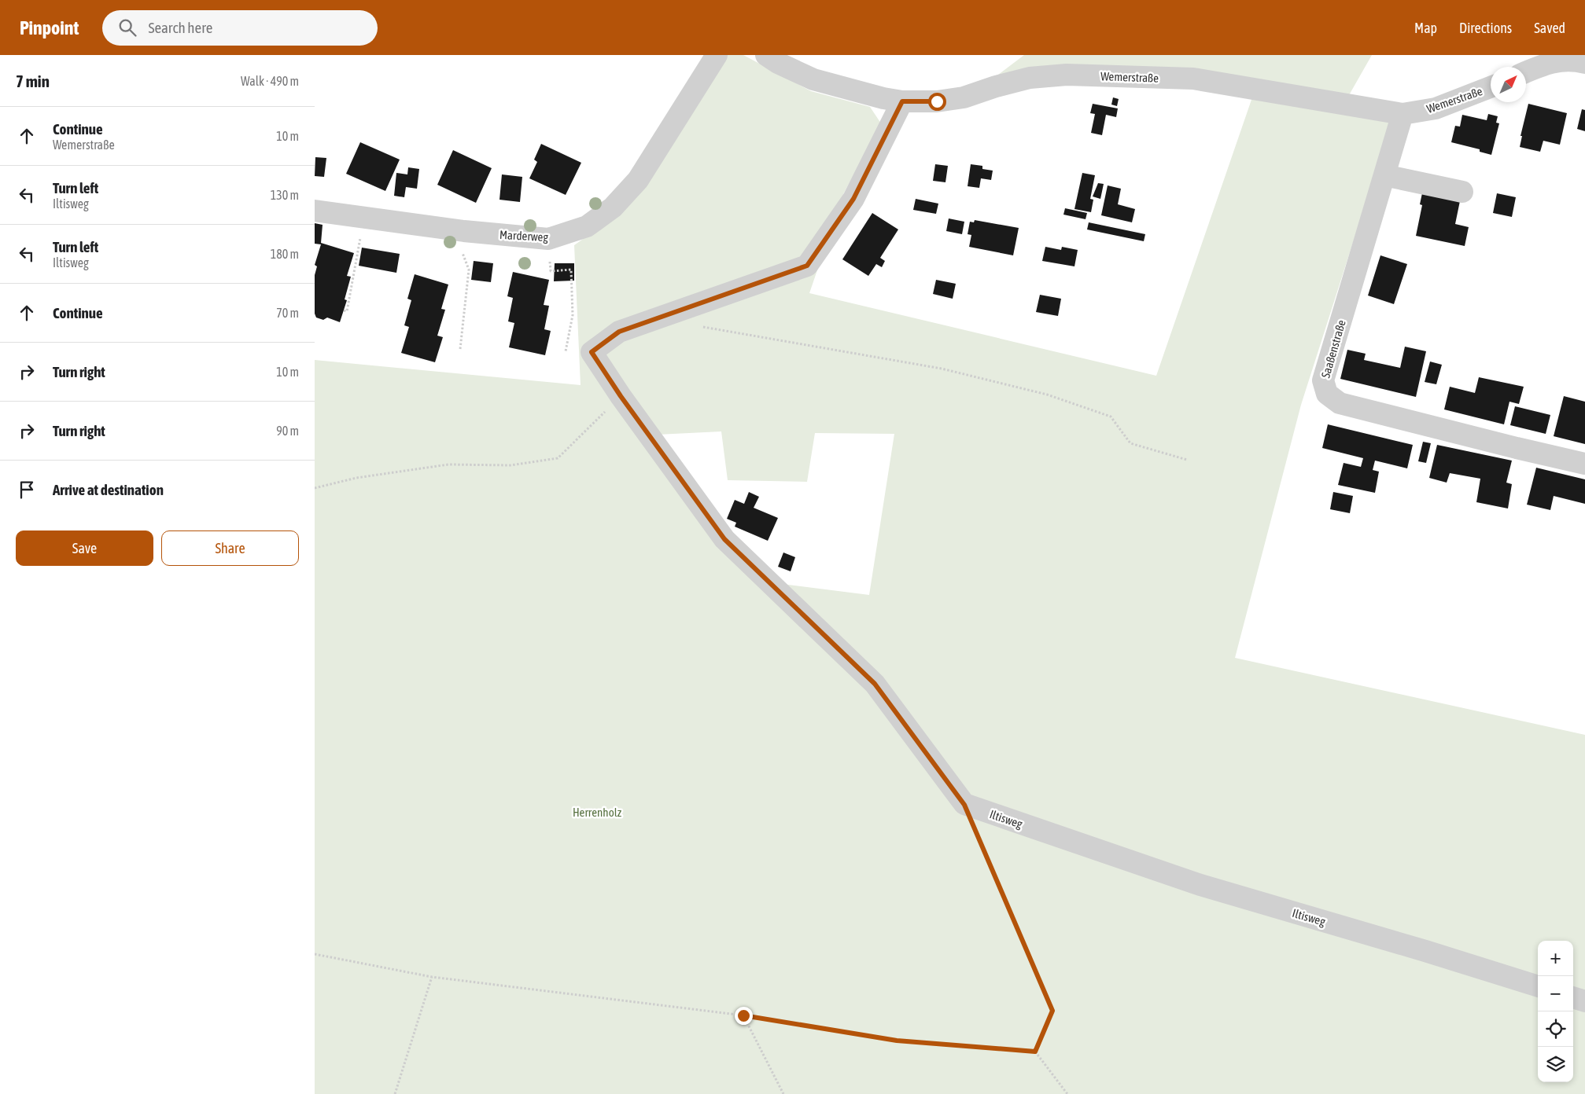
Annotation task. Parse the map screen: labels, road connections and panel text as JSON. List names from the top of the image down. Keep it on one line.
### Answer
{"streets":{"street":["Wemerstraße","Marderweg","Saaßenstraße","Iltisweg"]},"crossings":[["Wemerstraße","Saaßenstraße"]],"parks":["Herrenholz"],"north":"top right","page":{"header":"Pinpoint","search":"Search here","nav":["Map","Directions","Saved"],"heading":["7 min","Walk · 490 m"],"list":[["Continue","Wemerstraße","10 m"],["Turn left","Iltisweg","130 m"],["Turn left","Iltisweg","180 m"],["Continue","70 m"],["Turn right","10 m"],["Turn right","90 m"],"Arrive at destination"],"buttons":["Save","Share"],"map_buttons":["+","−"]}}
